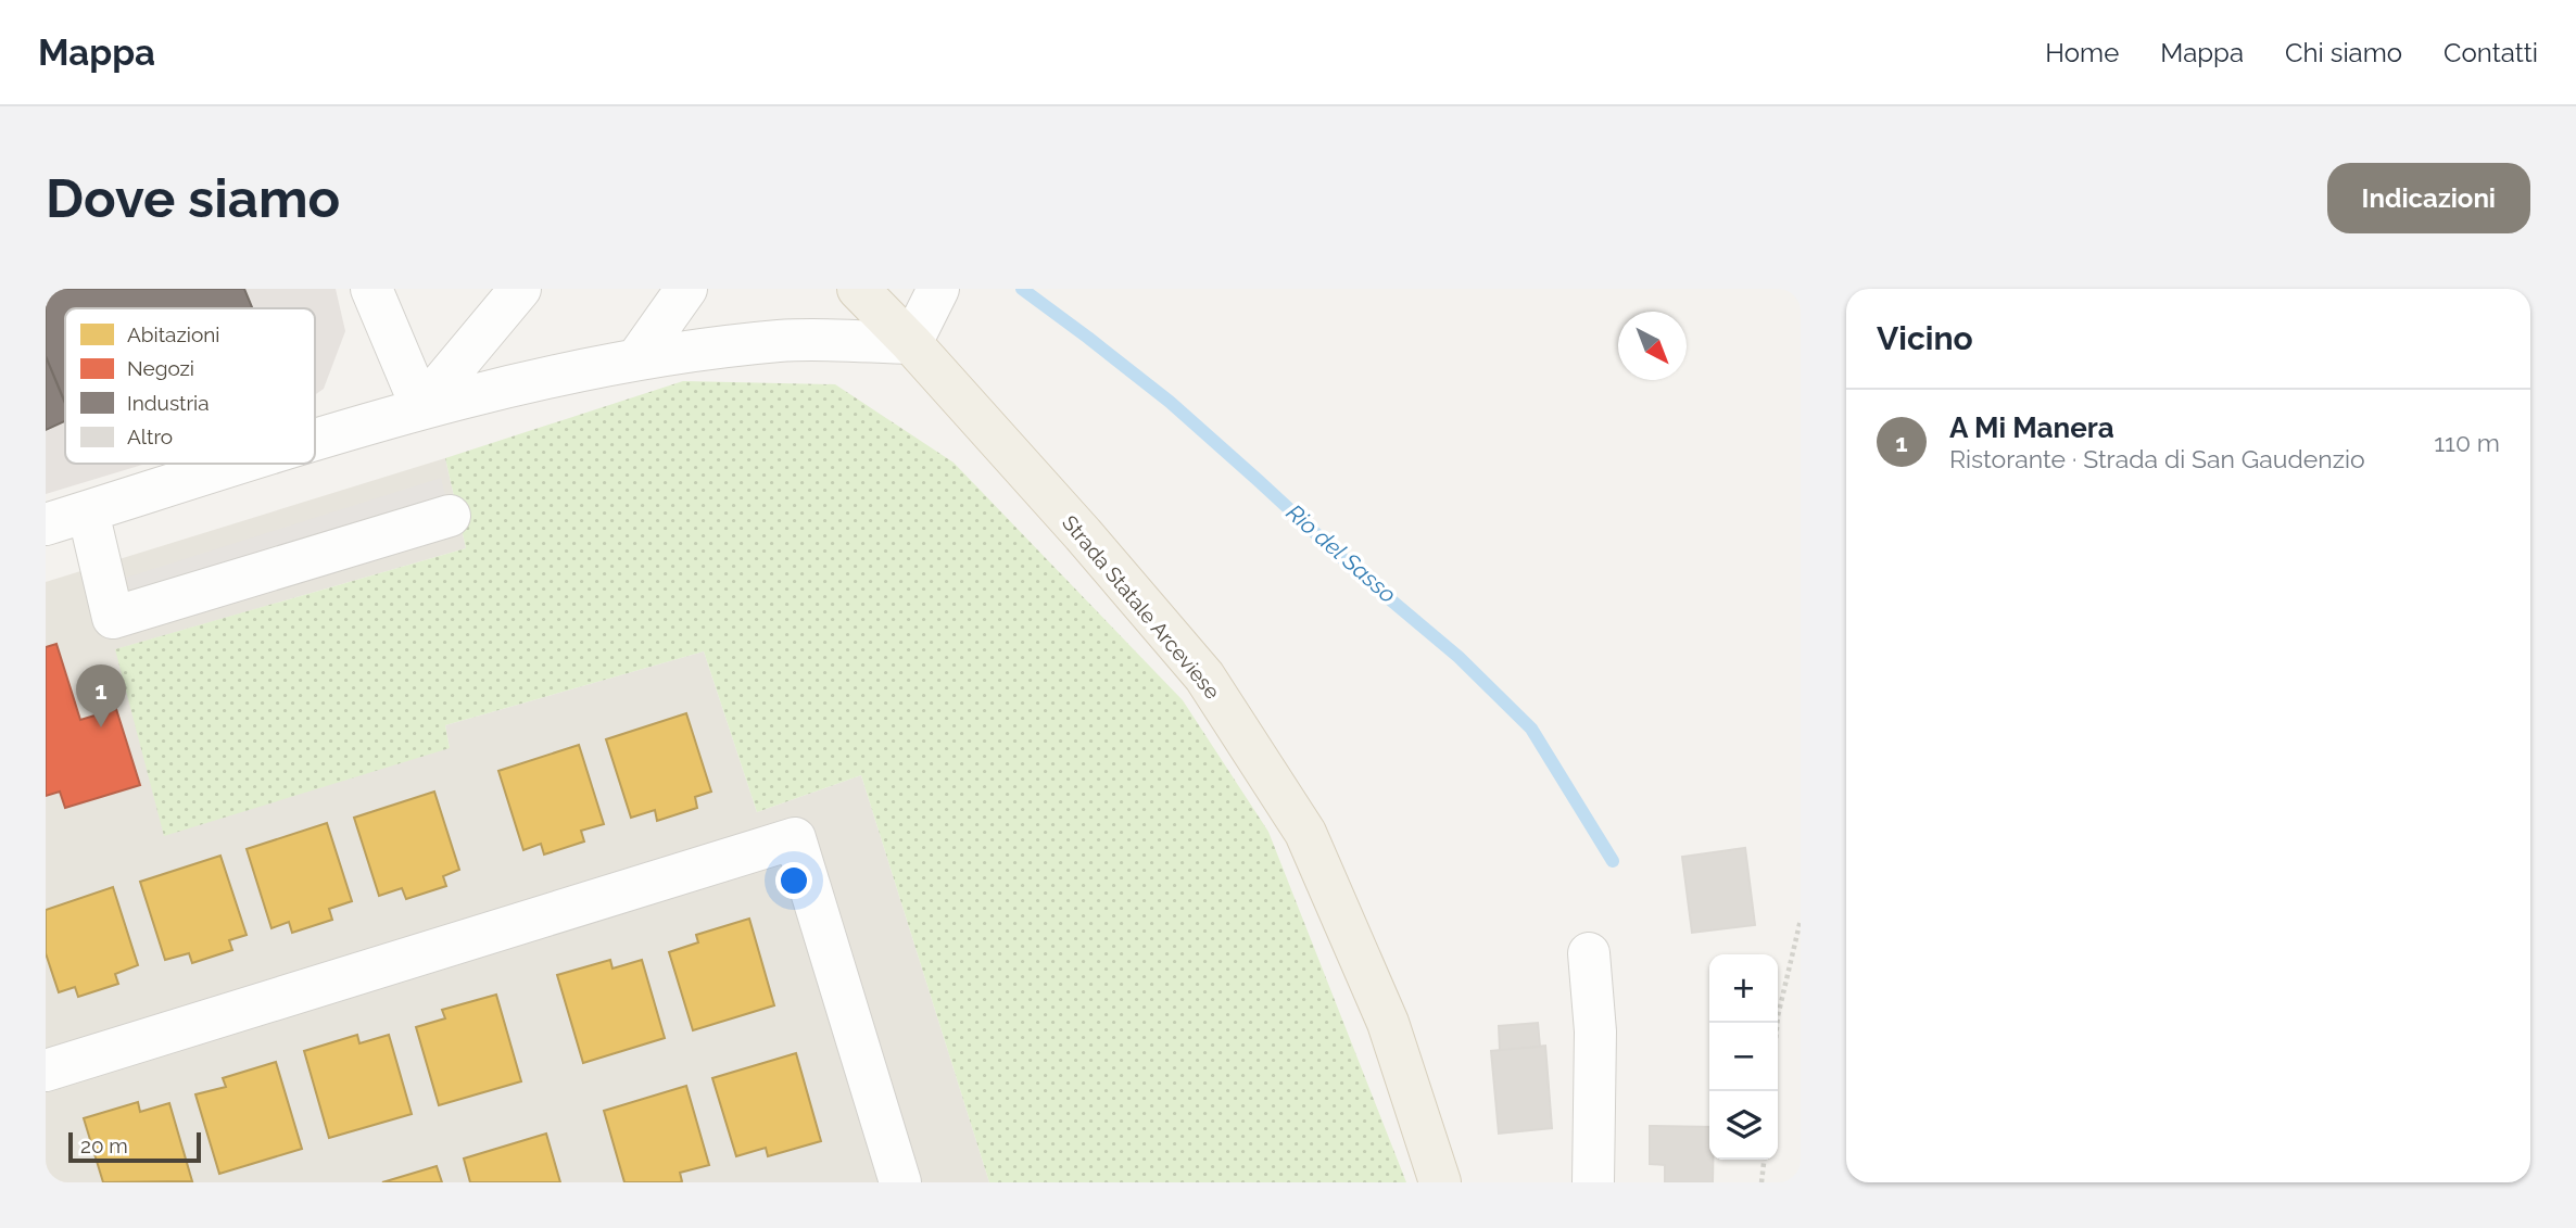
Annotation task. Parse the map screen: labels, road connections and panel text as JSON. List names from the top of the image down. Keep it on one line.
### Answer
{"streets":{"main road":["Strada Statale Arceviese"]},"water":["Rio del Sasso"],"legend":["Abitazioni","Negozi","Industria","Altro"],"scale_bar":"20 m","north":"bottom right","page":{"header":"Mappa","nav":["Home","Mappa","Chi siamo","Contatti"],"buttons":"Indicazioni","title":"Dove siamo","heading":"Vicino","list":[{"mark":"1","name":"A Mi Manera","note":"Ristorante · Strada di San Gaudenzio","value":"110 m"}],"pins":"1","map_buttons":["+","−"],"scale":"20 m"}}
